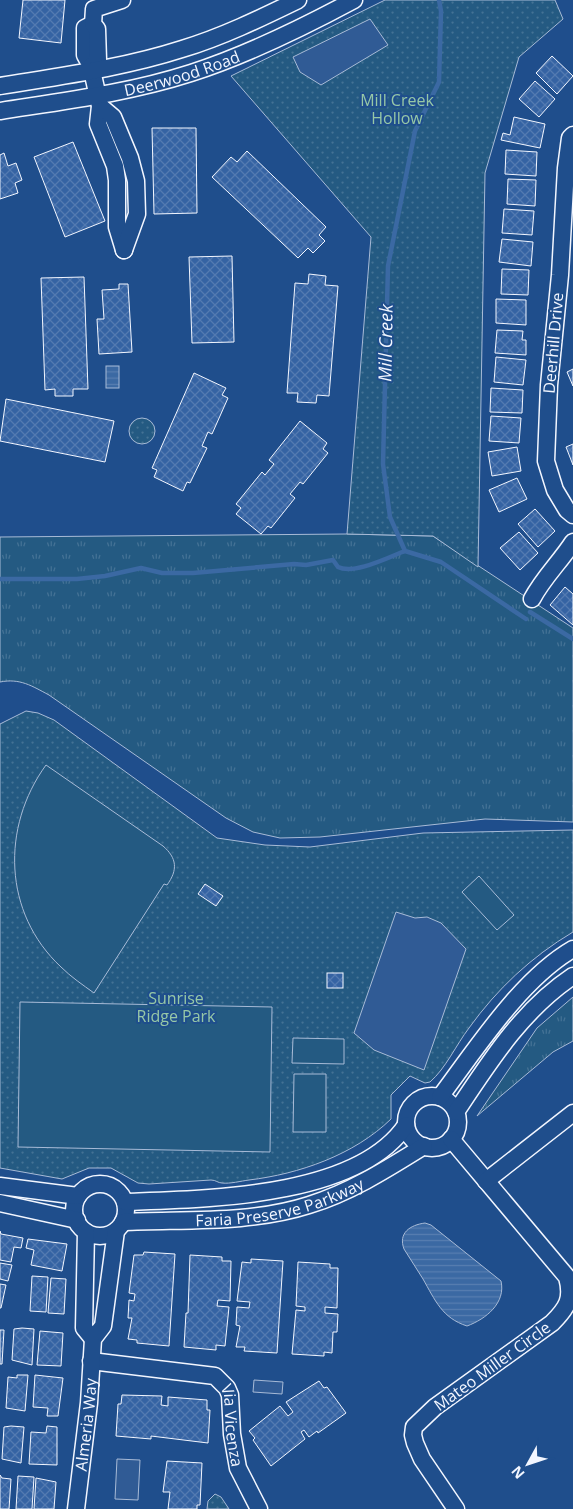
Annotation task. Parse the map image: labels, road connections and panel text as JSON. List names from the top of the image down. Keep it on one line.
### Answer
{"streets":{"street":["Deerwood Road","Deerhill Drive","Faria Preserve Parkway","Mateo Miller Circle","Almeria Way","Via Vicenza"]},"crossings":[["Faria Preserve Parkway","Mateo Miller Circle"],["Faria Preserve Parkway","Almeria Way"],["Almeria Way","Via Vicenza"]],"water":["Mill Creek"],"parks":["Mill Creek Hollow","Sunrise Ridge Park"],"north":"bottom left"}
